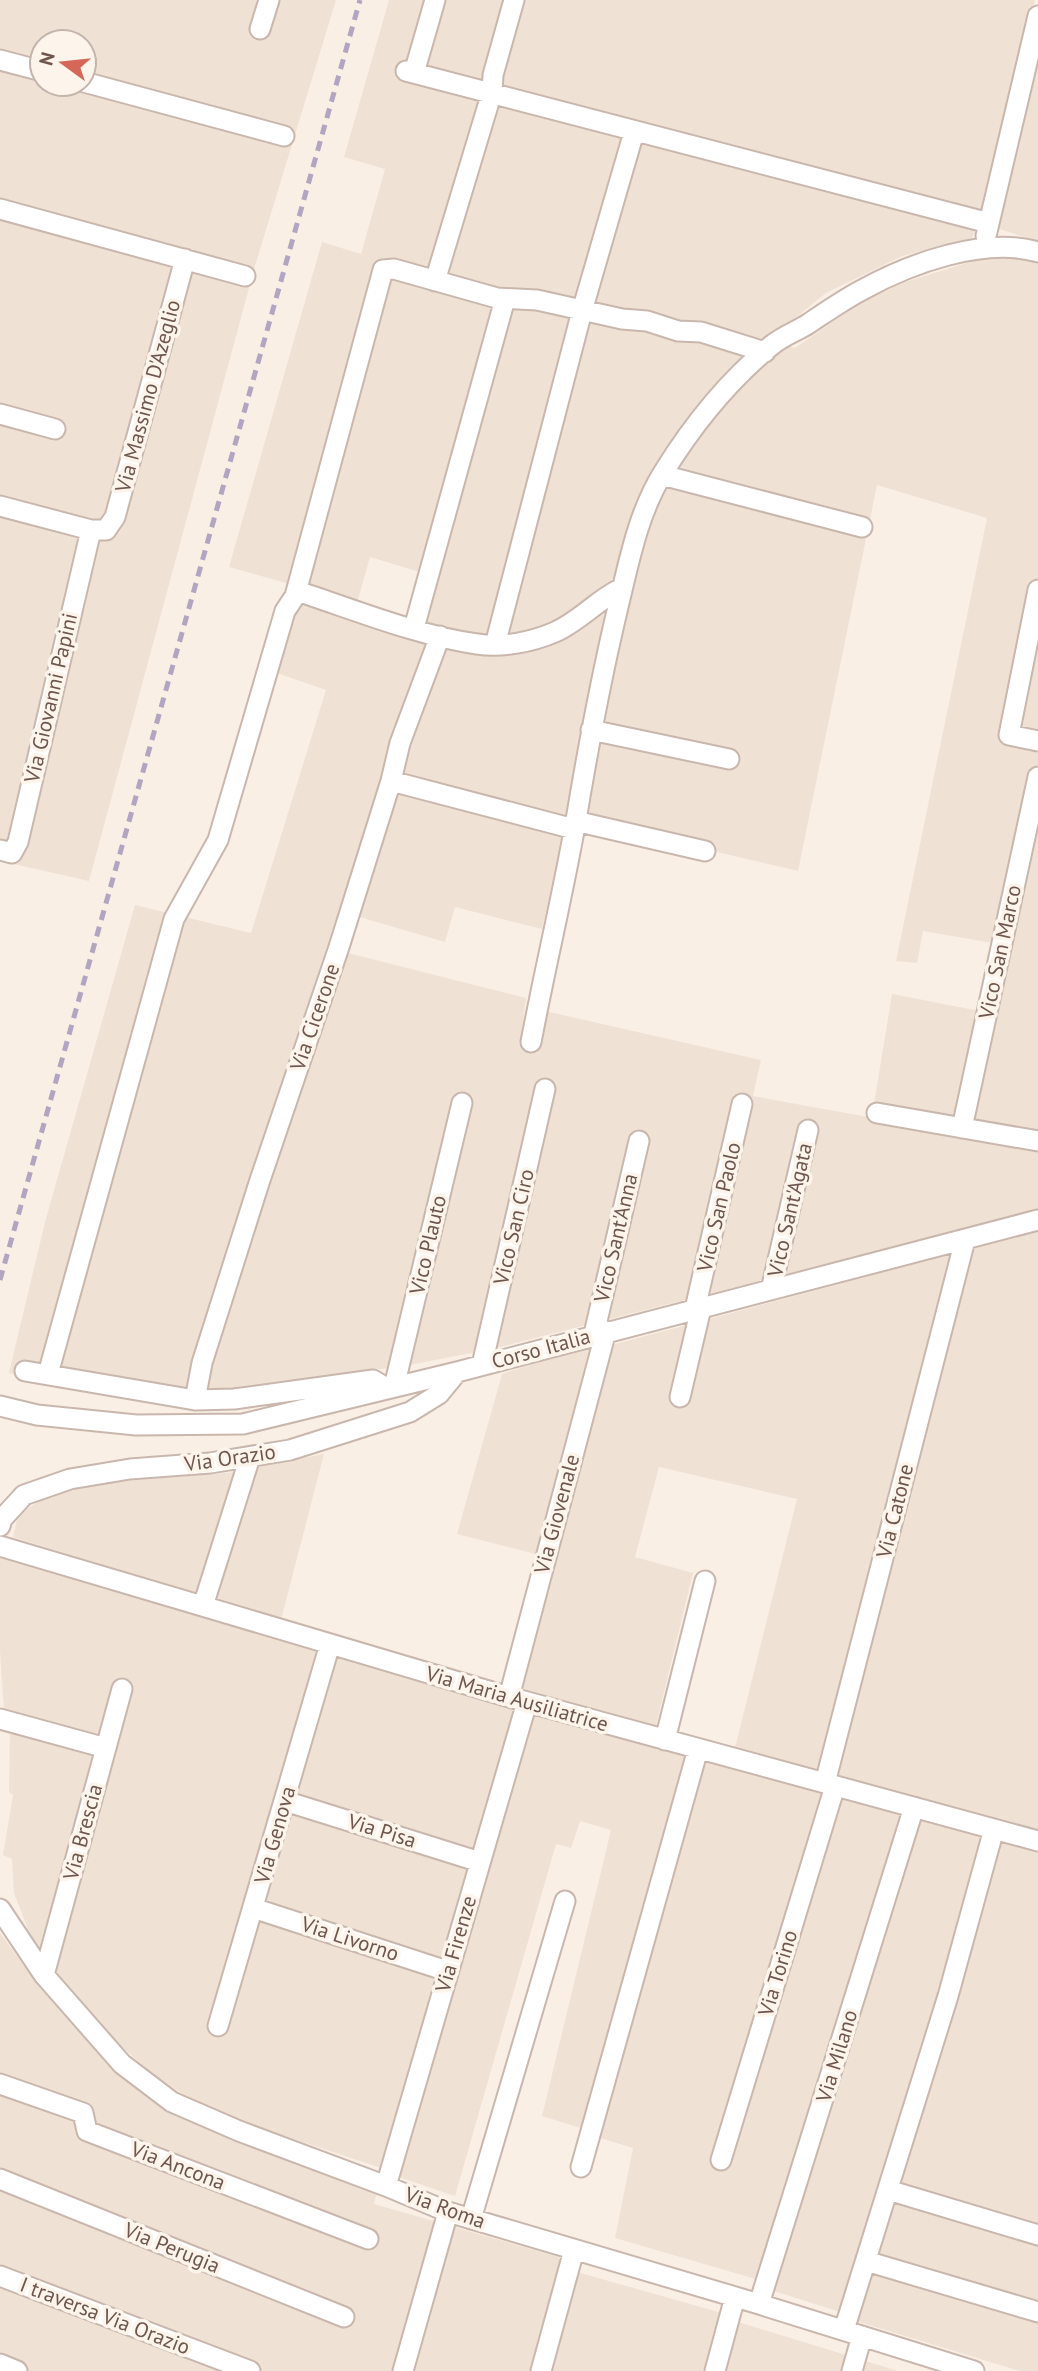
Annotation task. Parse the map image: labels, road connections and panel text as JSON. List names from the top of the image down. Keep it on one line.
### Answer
{"streets":{"street":["Via Massimo D'Azeglio","Via Giovanni Papini","Vico San Marco","Via Cicerone","Vico San Paolo","Vico Sant'Agata","Vico San Ciro","Vico Sant'Anna","Vico Plauto","Corso Italia","Via Orazio","Via Catone","Via Giovenale","Via Maria Ausiliatrice","Via Pisa","Via Brescia","Via Genova","Via Livorno","Via Firenze","Via Torino","Via Milano","Via Ancona","Via Roma","Via Perugia","I traversa Via Orazio"]},"crossings":[["Via Massimo D'Azeglio","Via Giovanni Papini"],["Vico San Paolo","Corso Italia"],["Vico Sant'Agata","Corso Italia"],["Vico San Ciro","Corso Italia"],["Vico Sant'Anna","Corso Italia"],["Vico Sant'Anna","Via Giovenale"],["Vico Plauto","Corso Italia"],["Corso Italia","Via Orazio"],["Corso Italia","Via Catone"],["Corso Italia","Via Giovenale"],["Via Catone","Via Maria Ausiliatrice"],["Via Catone","Via Torino"],["Via Giovenale","Via Maria Ausiliatrice"],["Via Giovenale","Via Firenze"],["Via Maria Ausiliatrice","Via Genova"],["Via Maria Ausiliatrice","Via Firenze"],["Via Maria Ausiliatrice","Via Torino"],["Via Maria Ausiliatrice","Via Milano"],["Via Pisa","Via Genova"],["Via Pisa","Via Firenze"],["Via Brescia","Via Roma"],["Via Genova","Via Livorno"],["Via Livorno","Via Firenze"],["Via Firenze","Via Roma"],["Via Milano","Via Roma"]],"north":"left"}
